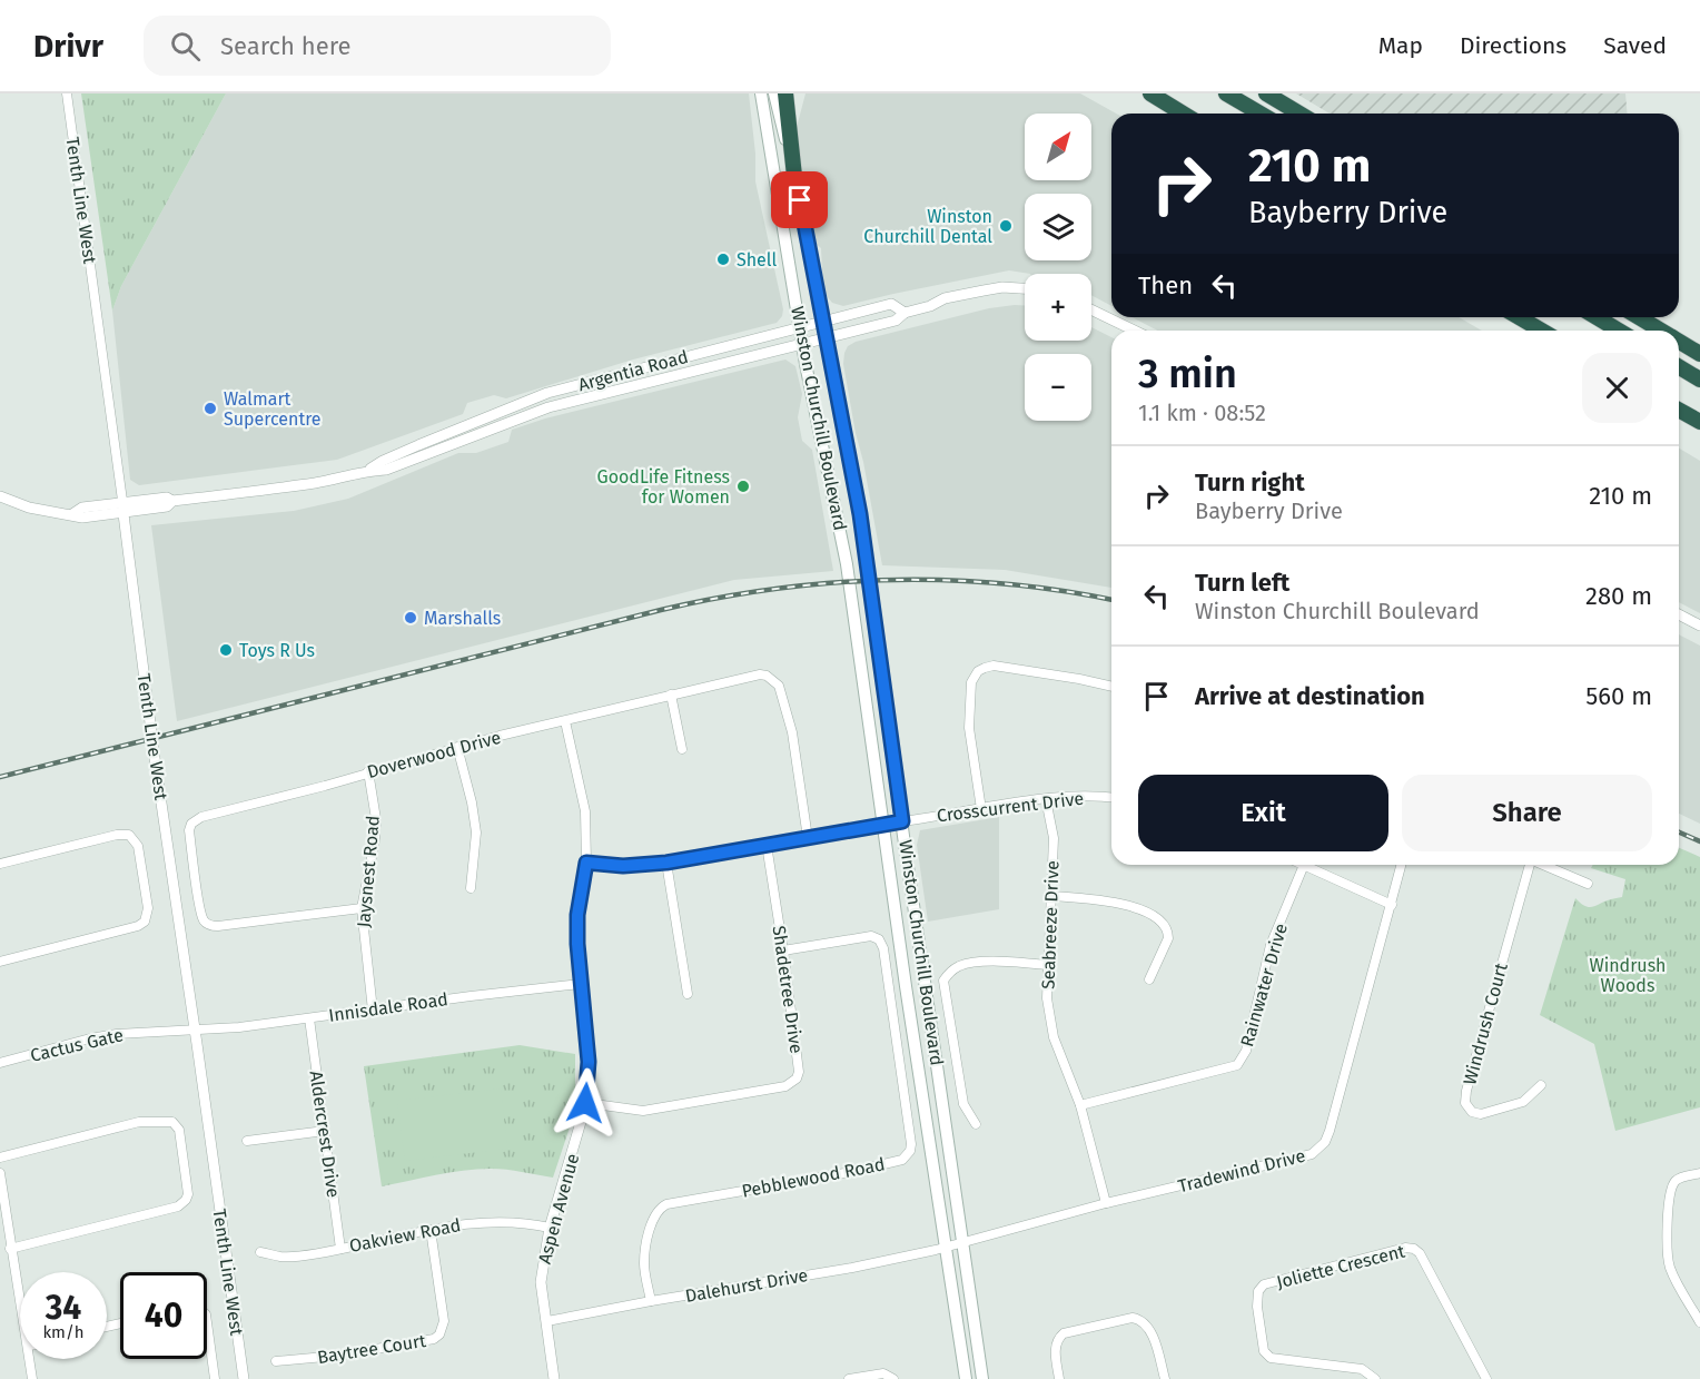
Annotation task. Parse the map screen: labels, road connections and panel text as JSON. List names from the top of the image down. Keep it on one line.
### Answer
{"streets":{"main road":["Winston Churchill Boulevard"],"street":["Tenth Line West","Argentia Road","Doverwood Drive","Crosscurrent Drive","Jaysnest Road","Seabreeze Drive","Rainwater Drive","Shadetree Drive","Innisdale Road","Windrush Court","Cactus Gate","Aldercrest Drive","Tradewind Drive","Pebblewood Road","Aspen Avenue","Oakview Road","Joliette Crescent","Dalehurst Drive","Baytree Court"]},"crossings":[["Tenth Line West","Argentia Road"],["Tenth Line West","Innisdale Road"],["Tenth Line West","Cactus Gate"],["Argentia Road","Winston Churchill Boulevard"],["Winston Churchill Boulevard","Crosscurrent Drive"],["Winston Churchill Boulevard","Tradewind Drive"],["Winston Churchill Boulevard","Dalehurst Drive"],["Doverwood Drive","Jaysnest Road"],["Doverwood Drive","Aspen Avenue"],["Crosscurrent Drive","Seabreeze Drive"],["Jaysnest Road","Innisdale Road"],["Seabreeze Drive","Rainwater Drive"],["Seabreeze Drive","Tradewind Drive"],["Shadetree Drive","Pebblewood Road"],["Shadetree Drive","Aspen Avenue"],["Innisdale Road","Cactus Gate"],["Innisdale Road","Aldercrest Drive"],["Innisdale Road","Aspen Avenue"],["Aldercrest Drive","Oakview Road"],["Tradewind Drive","Dalehurst Drive"],["Pebblewood Road","Dalehurst Drive"],["Aspen Avenue","Oakview Road"],["Aspen Avenue","Dalehurst Drive"],["Oakview Road","Baytree Court"]],"parks":["Windrush Woods"],"places":["Winston Churchill Dental","Shell","Walmart Supercentre","GoodLife Fitness for Women","Marshalls","Toys R Us"],"north":"top right","page":{"header":"Drivr","search":"Search here","nav":["Map","Directions","Saved"],"map_buttons":["+","−"],"turn":["210 m","Bayberry Drive"],"then":"Then","heading":["3 min","1.1 km · 08:52"],"list":[{"name":"Turn right","note":"Bayberry Drive","value":"210 m"},{"name":"Turn left","note":"Winston Churchill Boulevard","value":"280 m"},{"name":"Arrive at destination","value":"560 m"}],"buttons":["Exit","Share"],"speed":"34 km/h","limit":"40"}}
